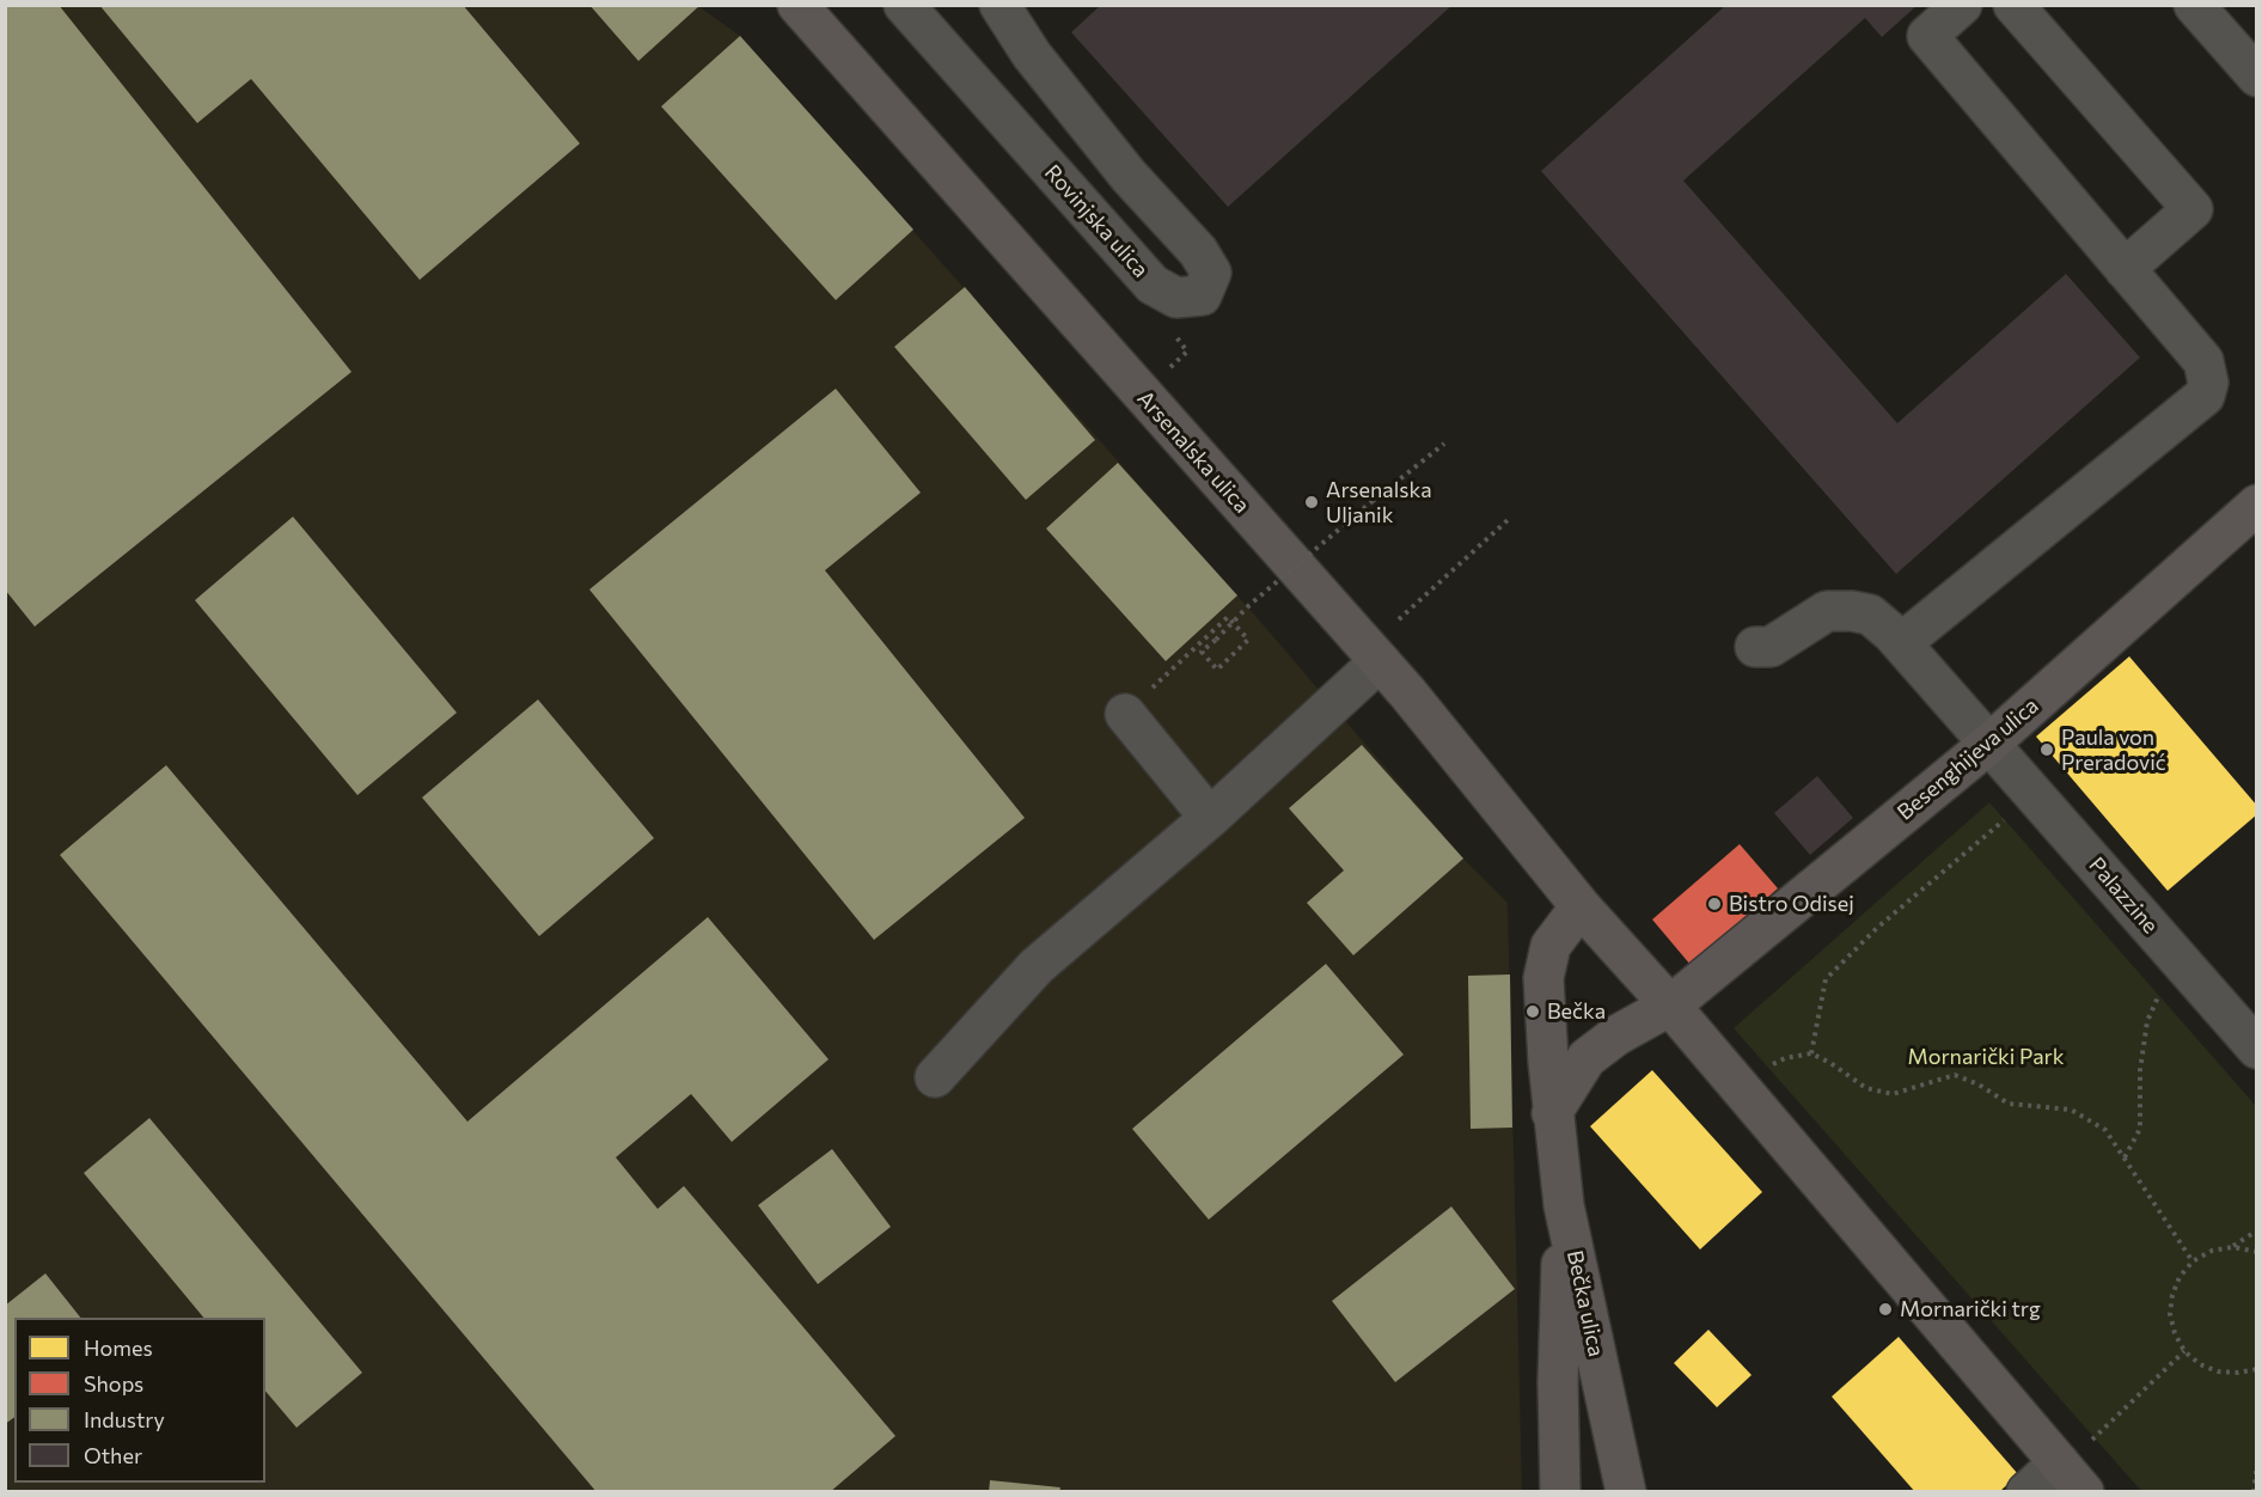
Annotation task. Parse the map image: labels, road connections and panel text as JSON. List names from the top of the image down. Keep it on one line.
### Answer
{"streets":{"main road":["Arsenalska ulica","Besenghijeva ulica","Bečka ulica"],"street":["Rovinjska ulica","Palazzine"]},"crossings":[["Arsenalska ulica","Bečka ulica"],["Besenghijeva ulica","Palazzine"]],"parks":["Mornarički Park"],"places":["Arsenalska Uljanik","Paula von Preradović","Bistro Odisej","Bečka","Mornarički trg"],"legend":["Homes","Shops","Industry","Other"]}
